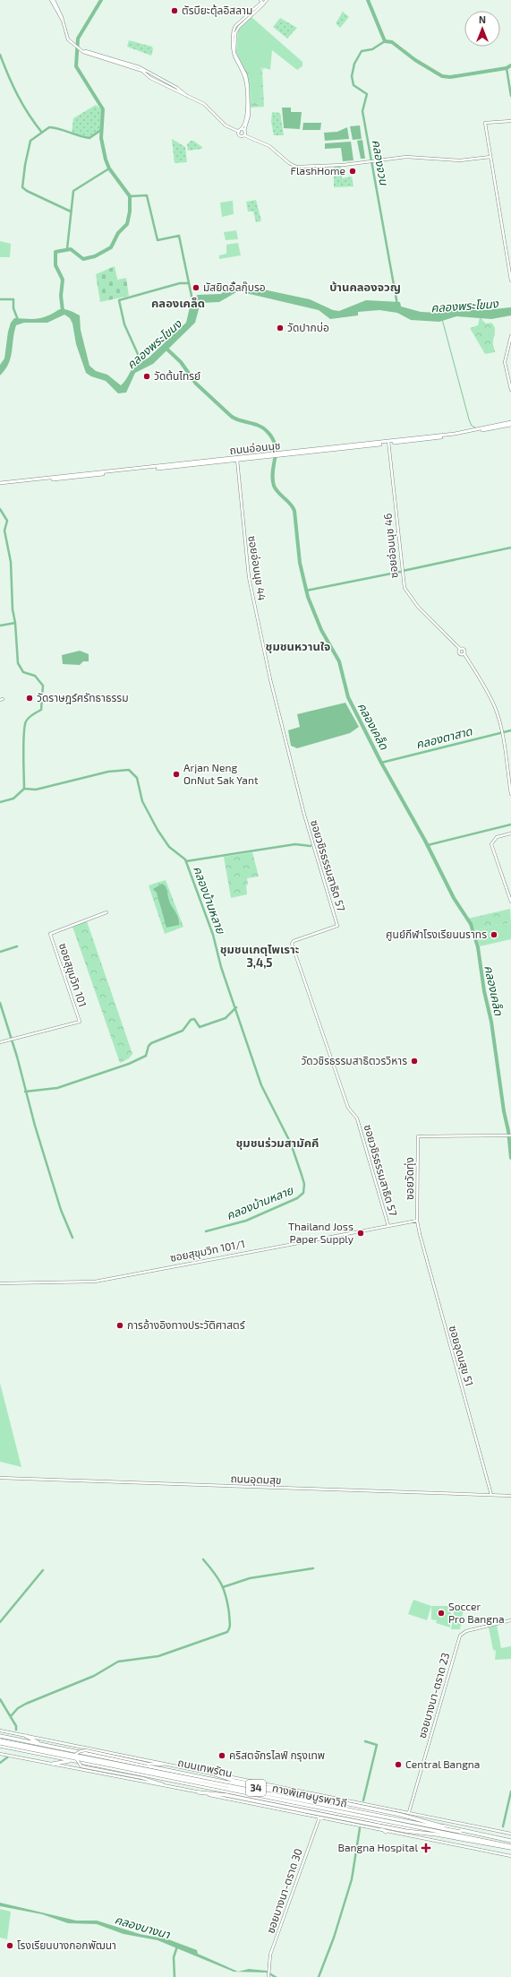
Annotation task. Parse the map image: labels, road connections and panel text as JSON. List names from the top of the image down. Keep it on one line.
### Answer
{"streets":{"highway":["ถนนเทพรัตน","34","ทางพิเศษบูรพาวิถี"],"main road":["ถนนอ่อนนุช"],"street":["ซอยอ่อนนุช 46","ซอยอ่อนนุช 44","ซอยวชิรธรรมสาธิต 57","ซอยสุขุมวิท 101","ซอยวัดทุ่ง","ซอยสุขุมวิท 101/1","ซอยอุดมสุข 51","ถนนอุดมสุข","ซอยบางนา-ตราด 23","ซอยบางนา-ตราด 30"]},"crossings":[["ถนนอ่อนนุช","ซอยอ่อนนุช 46"],["ถนนอ่อนนุช","ซอยอ่อนนุช 44"],["ซอยอ่อนนุช 44","ซอยวชิรธรรมสาธิต 57"],["ซอยวชิรธรรมสาธิต 57","ซอยสุขุมวิท 101/1"],["ซอยวัดทุ่ง","ซอยสุขุมวิท 101/1"],["ซอยวัดทุ่ง","ซอยอุดมสุข 51"],["ซอยสุขุมวิท 101/1","ซอยอุดมสุข 51"],["ซอยอุดมสุข 51","ถนนอุดมสุข"],["ซอยบางนา-ตราด 23","ถนนเทพรัตน"],["ถนนเทพรัตน","ทางพิเศษบูรพาวิถี"],["34","ซอยบางนา-ตราด 30"]],"districts":["บ้านคลองจวญ","คลองเคล็ด","ชุมชนหวานใจ","ชุมชนเกตุไพเราะ 3,4,5","ชุมชนร่วมสามัคคี"],"water":["คลองจวน","คลองพระโขนง","คลองเคล็ด","คลองตาสาด","คลองบ้านหลาย","คลองบางนา"],"places":{"other":["ตัรบียะตุ้ลอิสลาม","FlashHome","มัสยิดอั้ลกุ๊บรอ","วัดปากบ่อ","วัดต้นไทรย์","วัดราษฎร์ศรัทธาธรรม","Arjan Neng OnNut Sak Yant","ศูนย์กีฬาโรงเรียนนราทร","วัดวชิรธรรมสาธิตวรวิหาร","Thailand Joss Paper Supply","การอ้างอิงทางประวัติศาสตร์","Soccer Pro Bangna","คริสตจักรไลฟ์ กรุงเทพ","Central Bangna","โรงเรียนบางกอกพัฒนา"],"health":["Bangna Hospital"]},"north":"top"}
